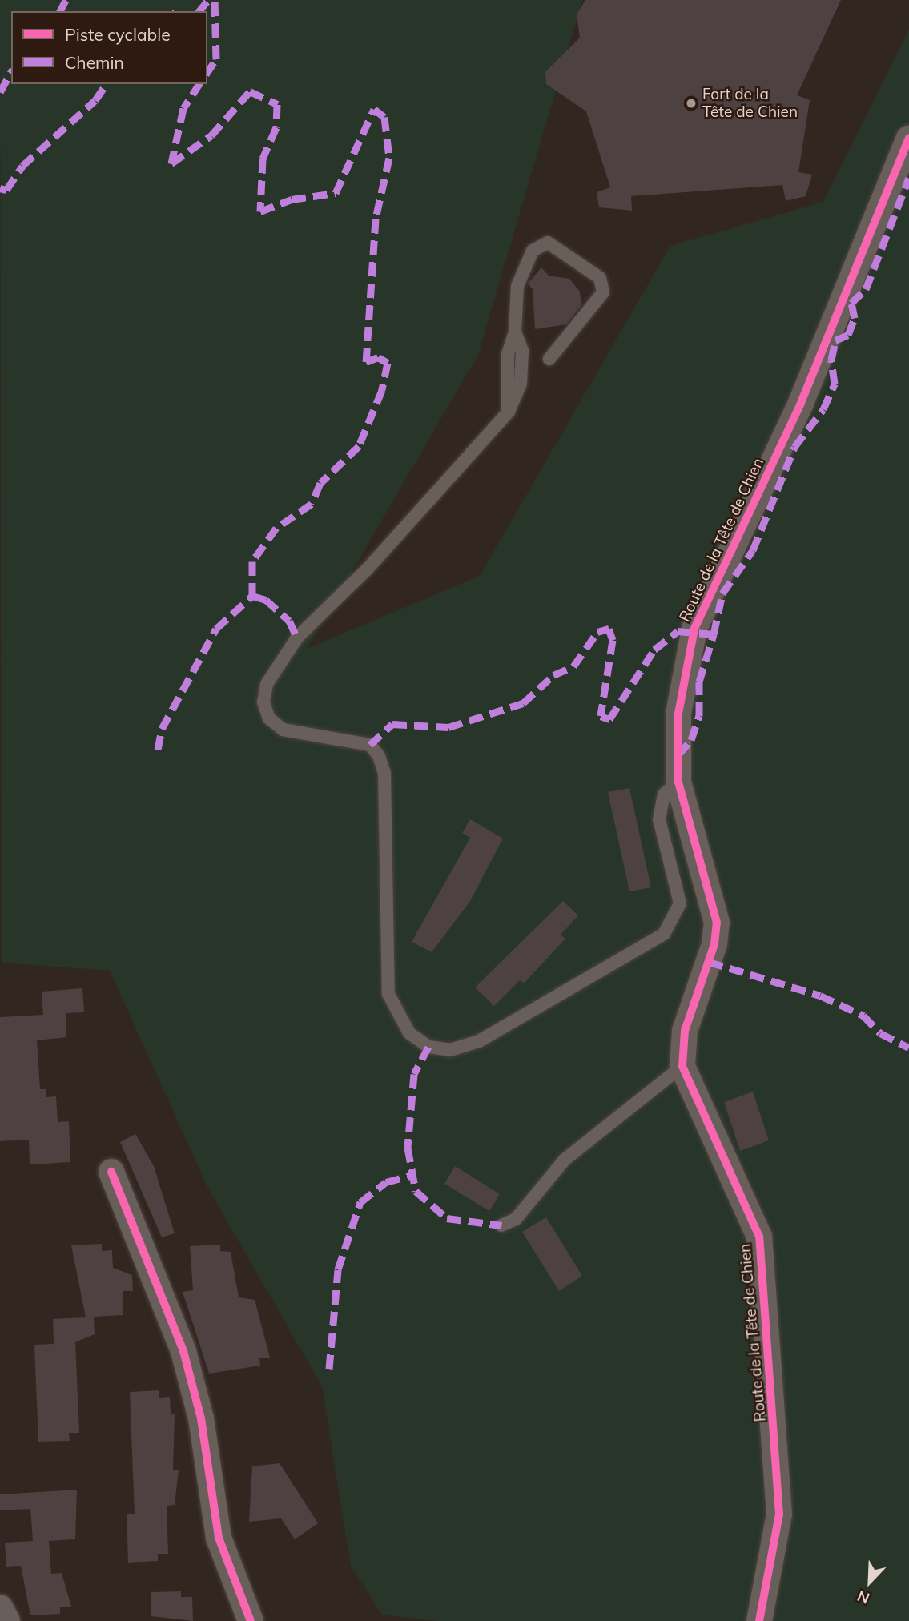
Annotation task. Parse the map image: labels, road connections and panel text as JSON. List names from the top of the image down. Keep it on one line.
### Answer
{"streets":{"street":["Route de la Tête de Chien"]},"places":["Fort de la Tête de Chien"],"legend":["Piste cyclable","Chemin"],"north":"bottom left"}
